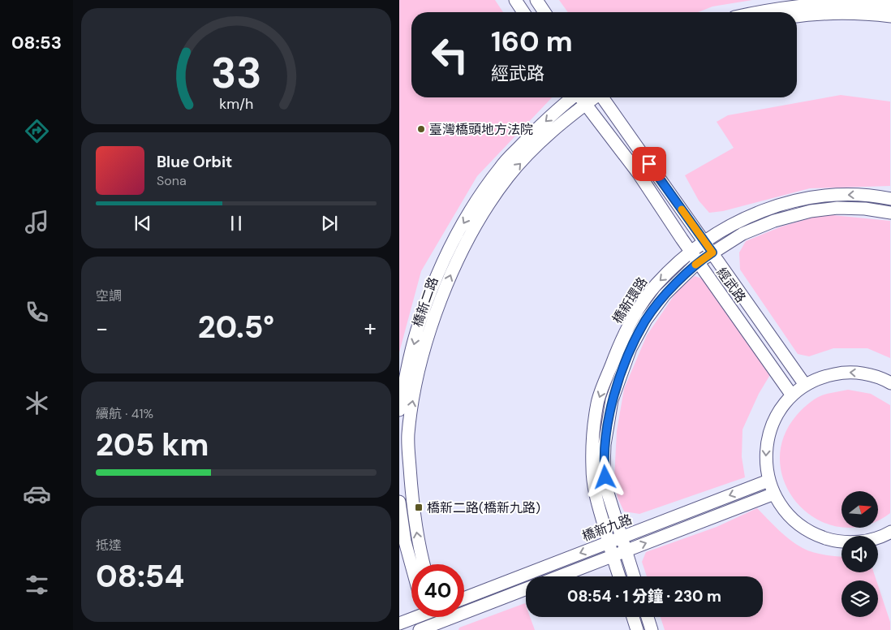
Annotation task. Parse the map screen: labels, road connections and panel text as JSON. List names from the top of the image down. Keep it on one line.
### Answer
{"streets":{"street":["經武路","橋新環路","橋新二路","橋新九路"]},"crossings":[["經武路","橋新環路"],["經武路","橋新二路"],["橋新環路","橋新九路"]],"one_way":["橋新環路"],"places":{"other":["臺灣橋頭地方法院"],"transit":["橋新二路(橋新九路)"]},"north":"right","page":{"tabs":"08:53","turn":["160 m","經武路"],"song":["Blue Orbit","Sona"],"tile":["空調",["續航 · 41%","205 km"],["抵達","08:54"]],"heat":["−","20.5°","+"],"limit":"40","trip":"08:54 · 1 分鐘 · 230 m","gauge":["33","km/h"]}}
